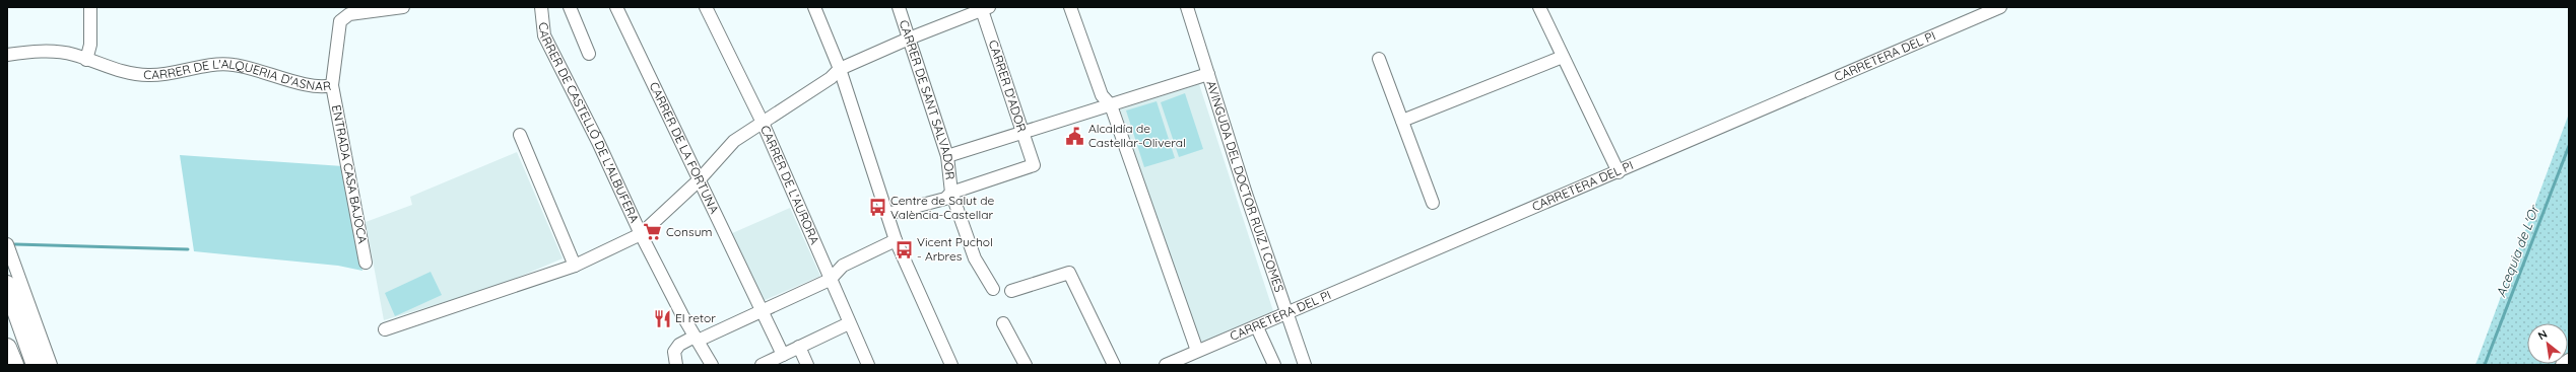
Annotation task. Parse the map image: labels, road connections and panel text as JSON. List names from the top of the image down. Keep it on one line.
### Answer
{"streets":{"street":["CARRETERA DEL PI","CARRER DE L'ALQUERIA D'ASNAR","CARRER D'ADOR","CARRER DE SANT SALVADOR","CARRER DE CASTELLÓ DE L'ALBUFERA","CARRER DE LA FORTUNA","ENTRADA CASA BAJOCA","CARRER DE L'AURORA","AVINGUDA DEL DOCTOR RUIZ I COMES"]},"crossings":[["CARRETERA DEL PI","AVINGUDA DEL DOCTOR RUIZ I COMES"],["CARRER DE L'ALQUERIA D'ASNAR","ENTRADA CASA BAJOCA"],["CARRER D'ADOR","CARRER DE SANT SALVADOR"]],"water":["Acequia de L'Or"],"places":{"public building":["Alcaldía de Castellar-Oliveral"],"bus stop":["Centre de Salut de València-Castellar","Vicent Puchol - Arbres"],"supermarket":["Consum"],"restaurant":["El retor"]},"north":"top left"}
